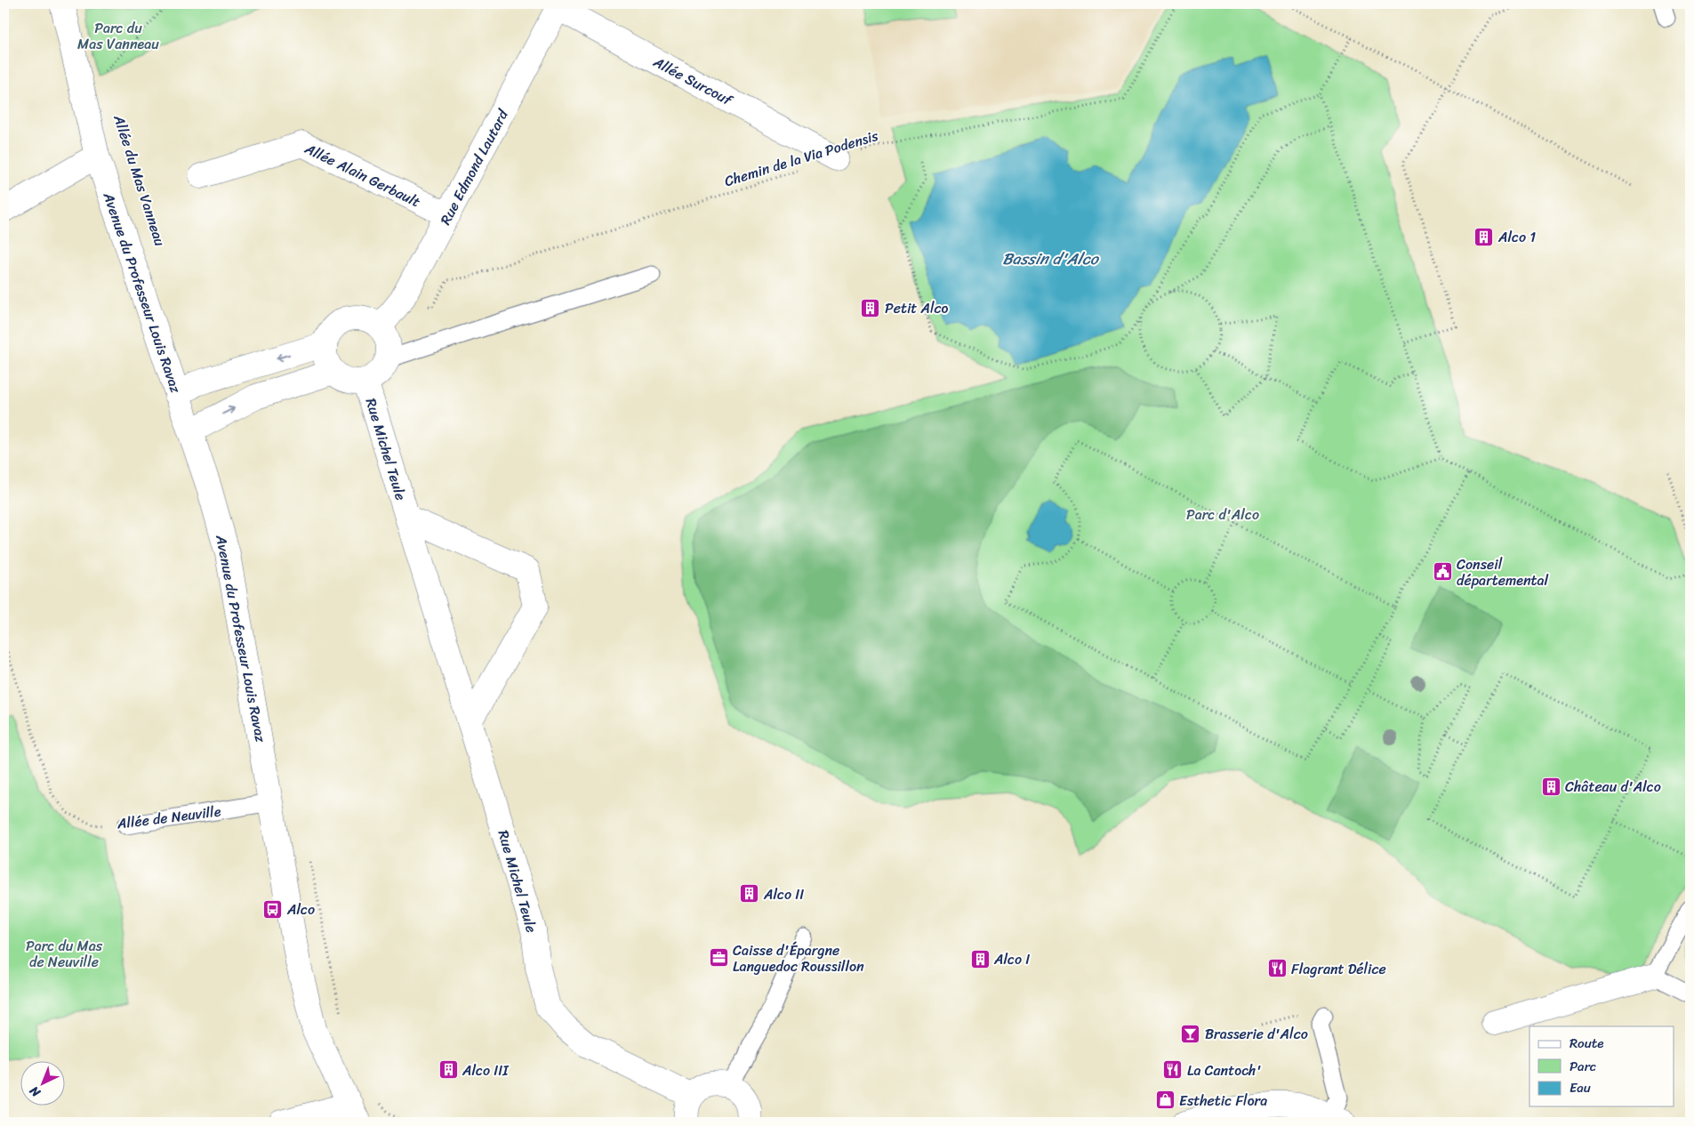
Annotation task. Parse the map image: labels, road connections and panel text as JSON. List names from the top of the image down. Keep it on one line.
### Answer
{"streets":{"street":["Allée Surcouf","Rue Edmond Lautard","Allée Alain Gerbault","Avenue du Professeur Louis Ravaz","Rue Michel Teule"],"lane":["Allée de Neuville"],"path":["Chemin de la Via Podensis"]},"crossings":[["Allée Surcouf","Chemin de la Via Podensis"],["Allée Surcouf","Rue Edmond Lautard"],["Chemin de la Via Podensis","Rue Edmond Lautard"],["Rue Edmond Lautard","Allée Alain Gerbault"],["Rue Edmond Lautard","Rue Michel Teule"],["Avenue du Professeur Louis Ravaz","Allée de Neuville"]],"water":["Bassin d'Alco"],"parks":["Parc du Mas Vanneau","Parc d'Alco","Parc du Mas de Neuville"],"places":{"building":["Alco 1","Petit Alco","Château d'Alco","Alco II","Alco I","Alco III"],"public building":["Conseil départemental"],"bus stop":["Alco"],"office":["Caisse d'Épargne Languedoc Roussillon"],"restaurant":["Flagrant Délice","La Cantoch'"],"bar":["Brasserie d'Alco"],"shop":["Esthetic Flora"]},"legend":["Route","Parc","Eau"],"north":"bottom left"}
